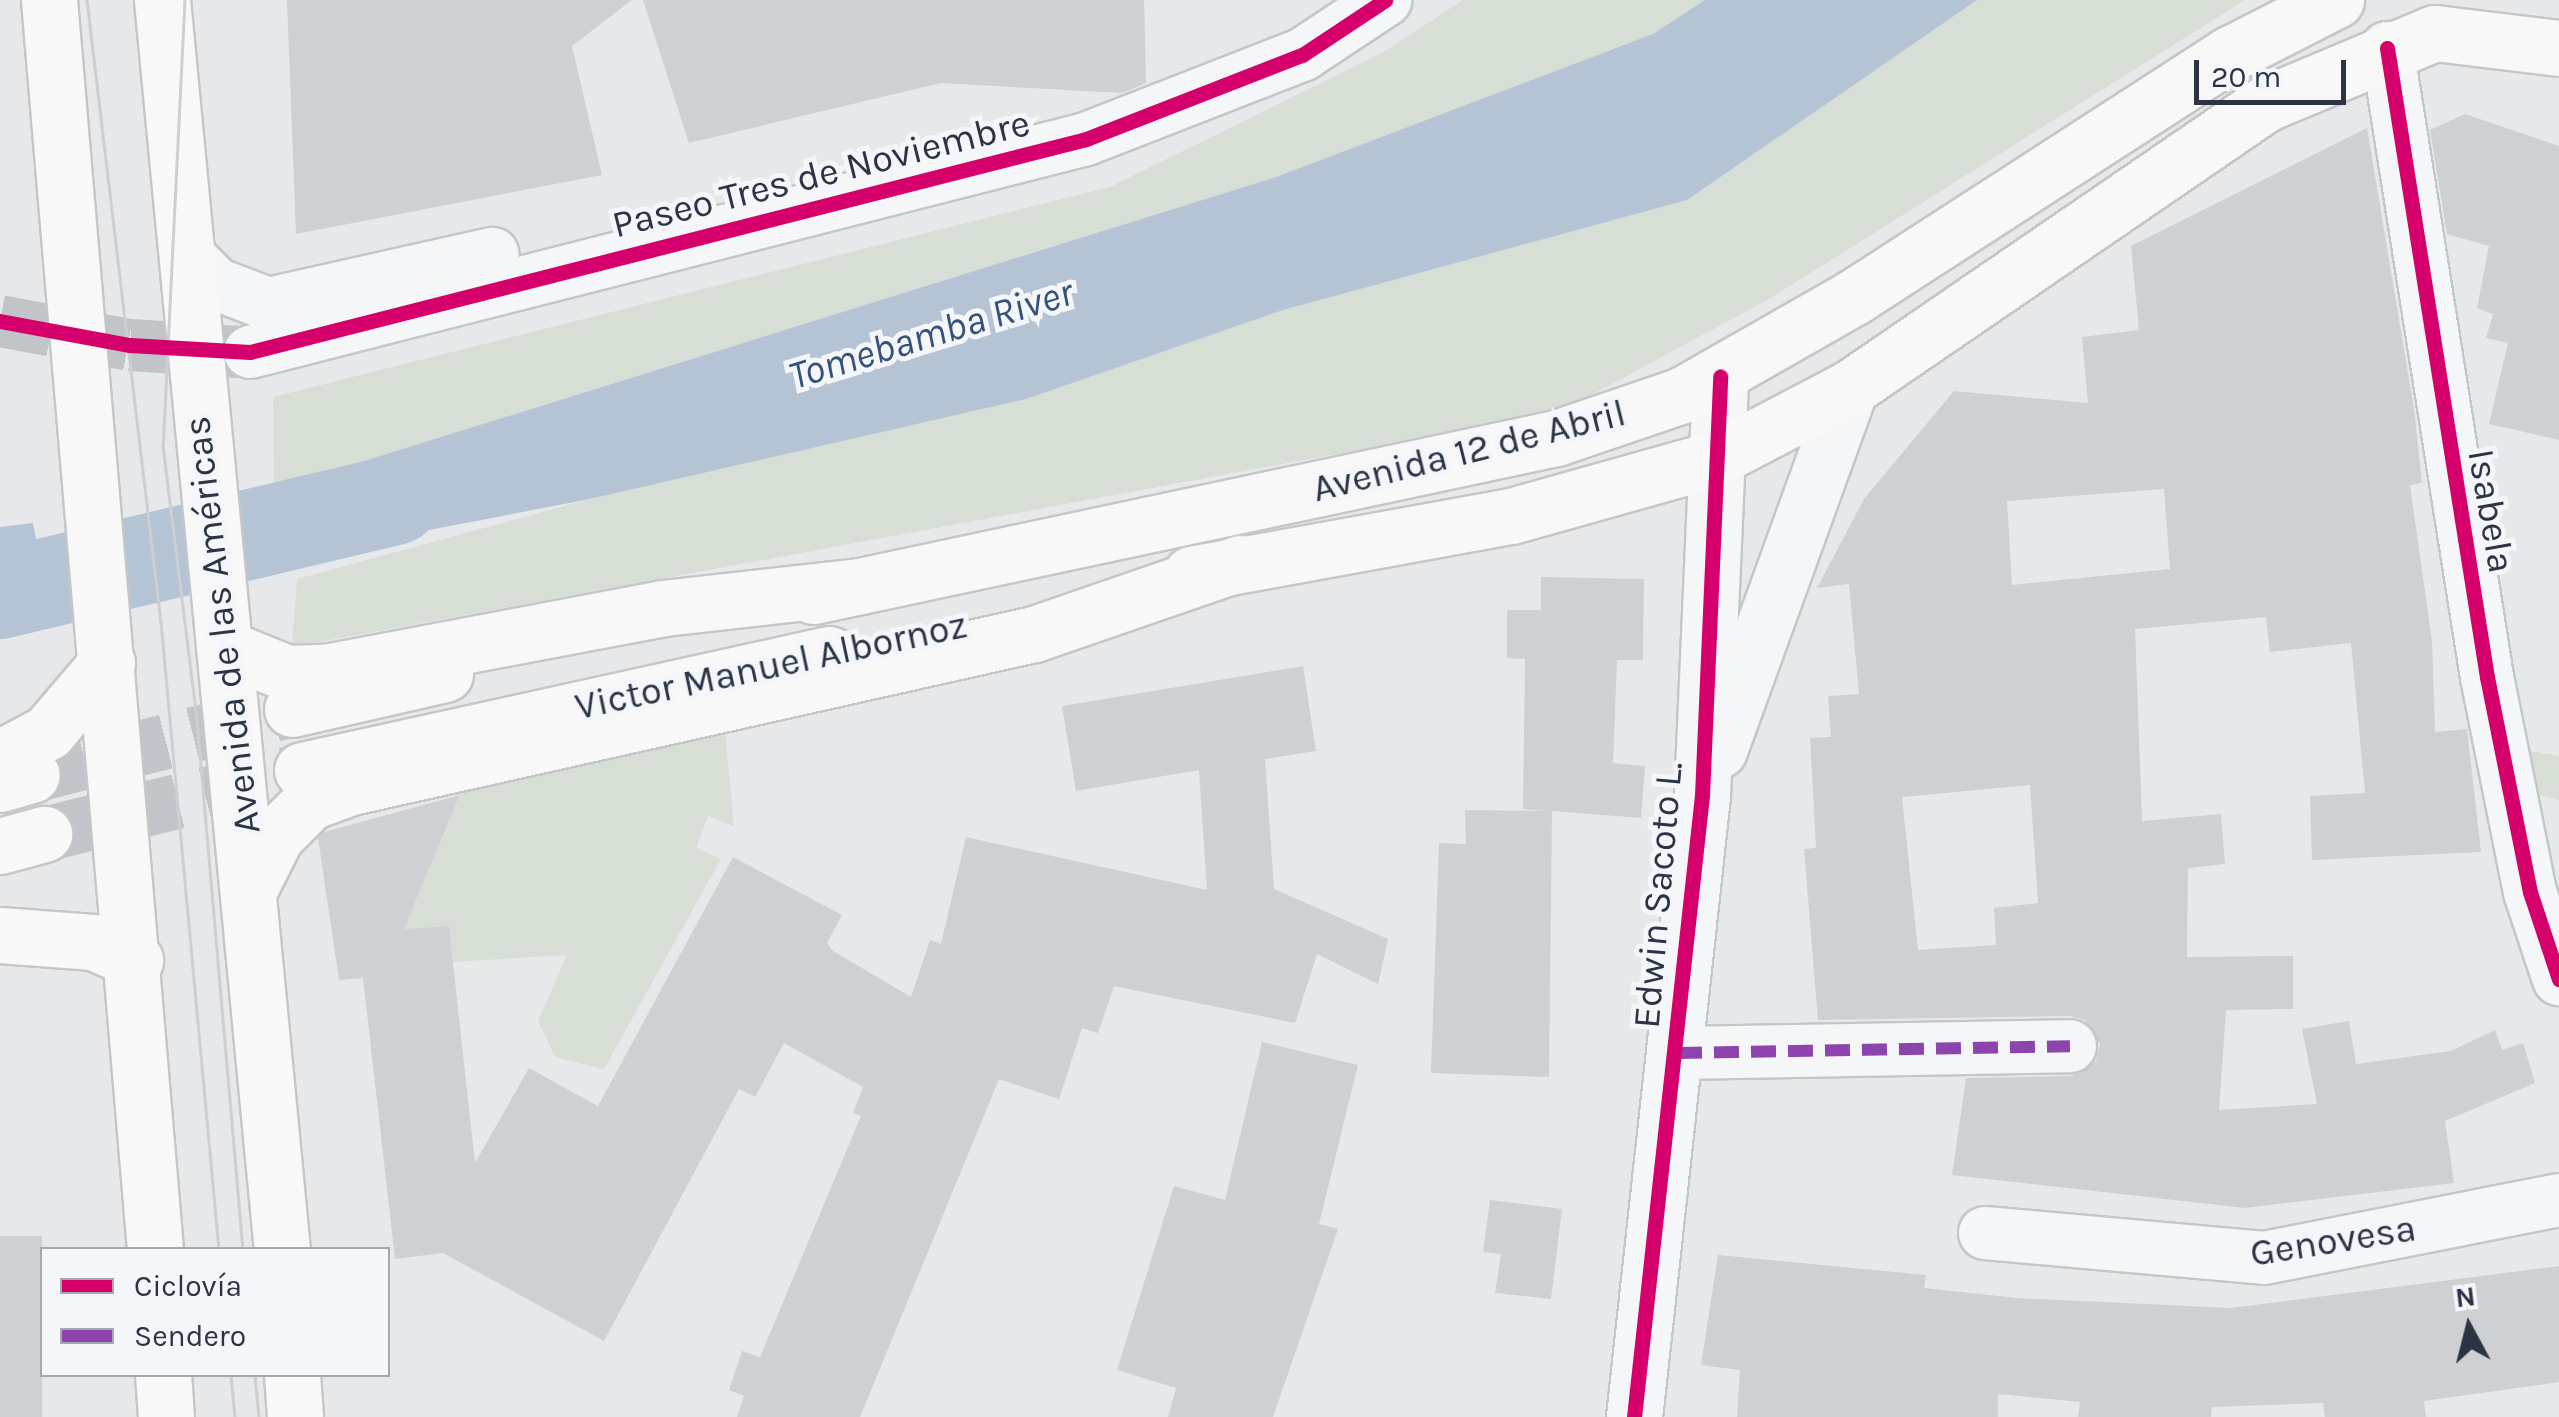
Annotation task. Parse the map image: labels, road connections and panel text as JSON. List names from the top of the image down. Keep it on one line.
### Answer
{"streets":{"main road":["Avenida 12 de Abril","Avenida de las Américas","Victor Manuel Albornoz"],"street":["Paseo Tres de Noviembre","Isabela","Edwin Sacoto L.","Genovesa"]},"crossings":[["Paseo Tres de Noviembre","Avenida de las Américas"],["Avenida 12 de Abril","Isabela"],["Avenida 12 de Abril","Victor Manuel Albornoz"],["Avenida 12 de Abril","Edwin Sacoto L."]],"water":["Tomebamba River"],"legend":["Ciclovía","Sendero"],"scale_bar":"20 m","north":"top"}
